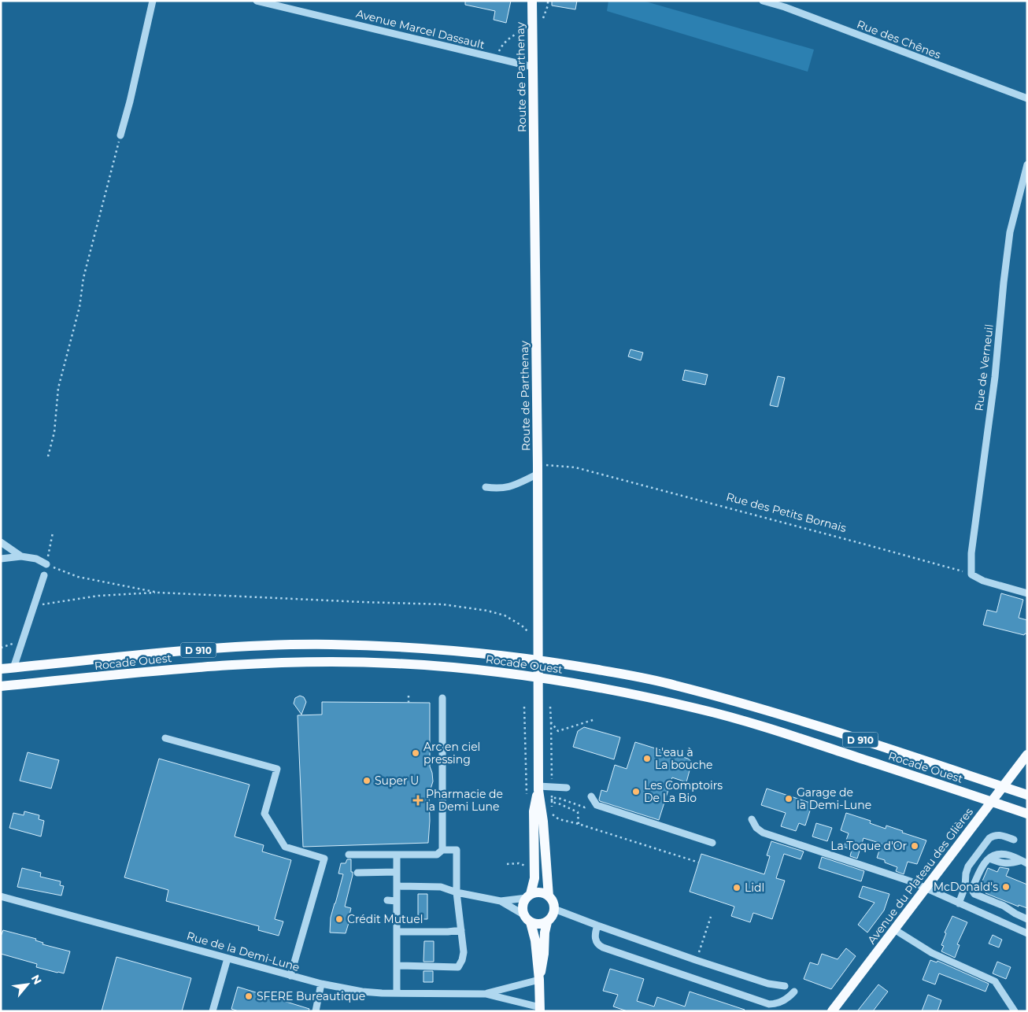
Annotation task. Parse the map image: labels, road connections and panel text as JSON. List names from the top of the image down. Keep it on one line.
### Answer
{"streets":{"main road":["Route de Parthenay","D 910","Rocade Ouest","Avenue du Plateau des Glières"],"street":["Avenue Marcel Dassault","Rue des Chênes","Rue de Verneuil","Rue de la Demi-Lune"],"path":["Rue des Petits Bornais"]},"crossings":[["Avenue Marcel Dassault","Route de Parthenay"],["Route de Parthenay","Rue des Petits Bornais"],["Route de Parthenay","D 910"],["Route de Parthenay","Rocade Ouest"],["Rue de Verneuil","Rue des Petits Bornais"],["D 910","Rocade Ouest"],["D 910","Avenue du Plateau des Glières"],["Rocade Ouest","Avenue du Plateau des Glières"]],"places":{"other":["Arc en ciel pressing","L'eau à La bouche","Super U","Les Comptoirs De La Bio","Garage de la Demi-Lune","La Toque d'Or","McDonald's","Lidl","Crédit Mutuel","SFERE Bureautique"],"health":["Pharmacie de la Demi Lune"]},"north":"top right"}
